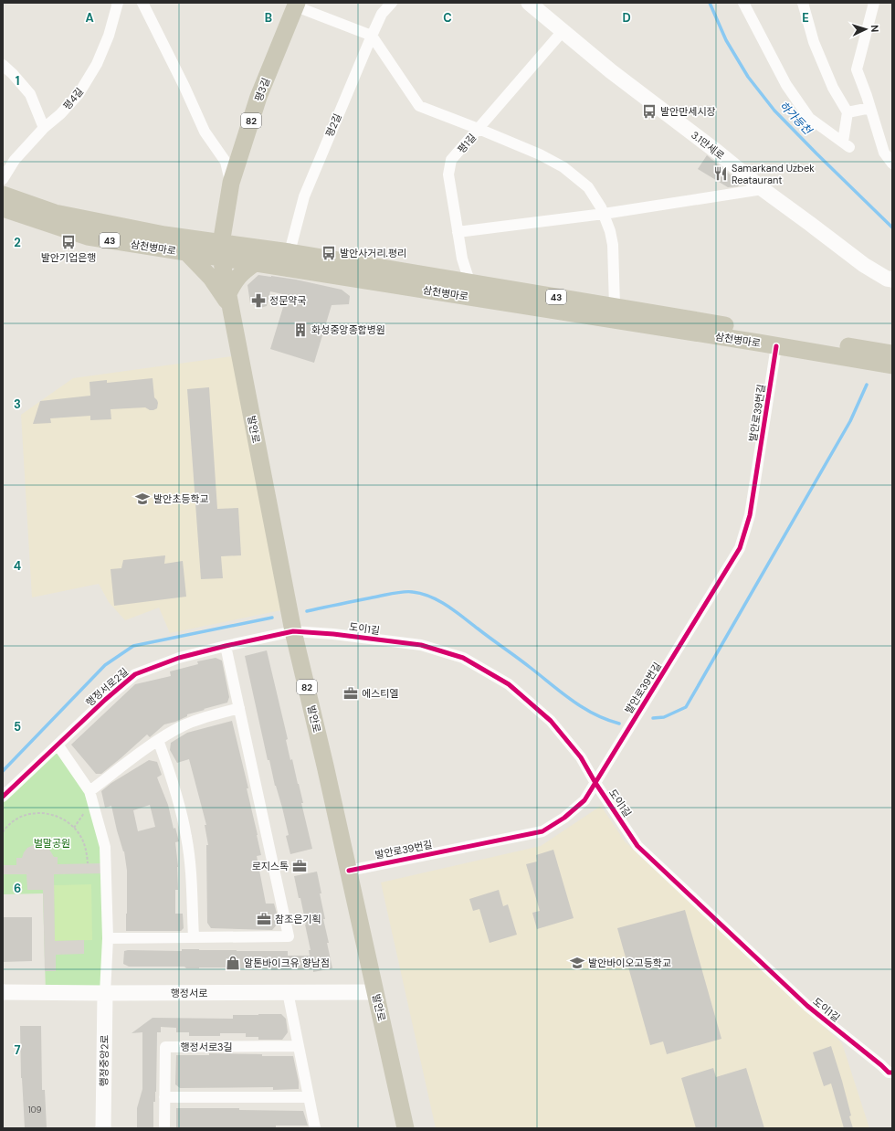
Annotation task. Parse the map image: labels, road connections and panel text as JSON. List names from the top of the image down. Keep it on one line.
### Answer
{"streets":{"main road":["평3길","82","43","삼천병마로","발안로"],"street":["평4길","평2길","평1길","3.1만세로","발안로39번길","도이1길","행정서로2길","행정서로","행정서로3길","행정중앙2로"]},"crossings":[["평3길","삼천병마로"],["평3길","발안로"],["평2길","삼천병마로"],["평1길","3.1만세로"],["평1길","삼천병마로"],["삼천병마로","발안로39번길"],["삼천병마로","발안로"],["발안로39번길","발안로"],["발안로39번길","도이1길"],["발안로","도이1길"],["발안로","행정서로2길"],["발안로","행정서로"],["도이1길","행정서로2길"],["행정서로","행정중앙2로"]],"water":["하가등천"],"parks":["벌말공원"],"places":{"bus stop":["발안만세시장","발안기업은행","발안사거리.평리"],"restaurant":["Samarkand Uzbek Reataurant"],"pharmacy":["정문약국"],"building":["화성중앙종합병원"],"school or university":["발안초등학교","발안바이오고등학교"],"office":["에스티엘","로지스톡","참조은기획"],"shop":["알톤바이크유 향남점"]},"house_numbers":["109"],"north":"right","grid":{"columns":["A","B","C","D","E"],"rows":["1","2","3","4","5","6","7"]}}
